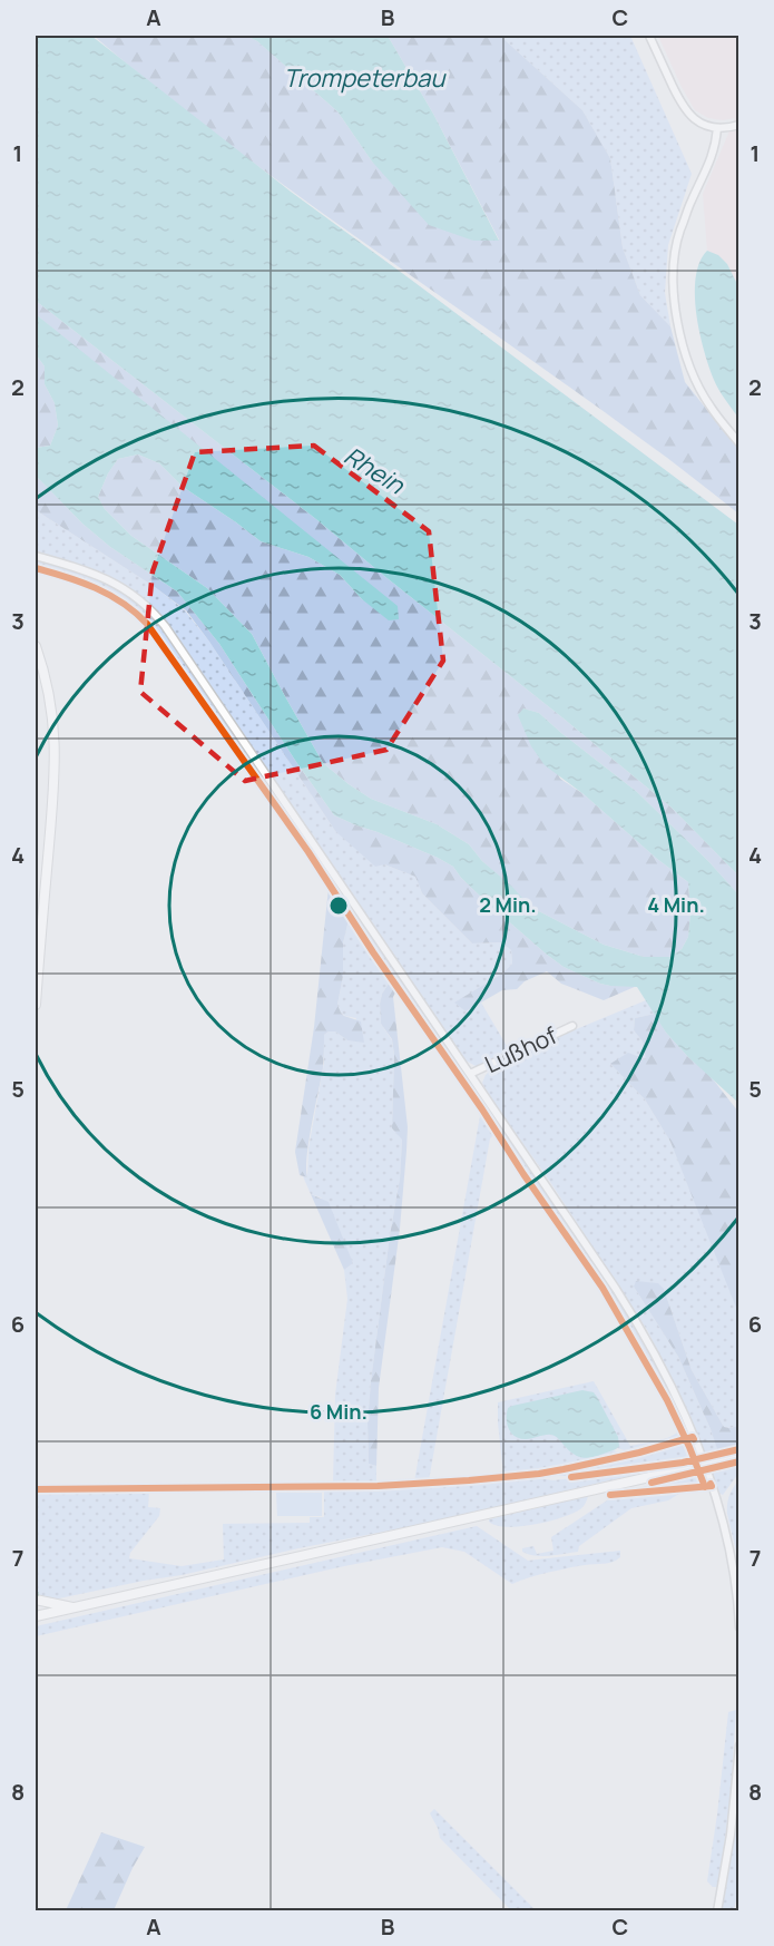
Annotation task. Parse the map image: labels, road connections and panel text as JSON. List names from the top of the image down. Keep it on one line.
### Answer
{"streets":{"street":["Lußhof"]},"water":["Trompeterbau","Rhein"],"grid":{"columns":["A","B","C"],"rows":["1","2","3","4","5","6","7","8"]},"rings":["2 Min.","4 Min.","6 Min."]}
